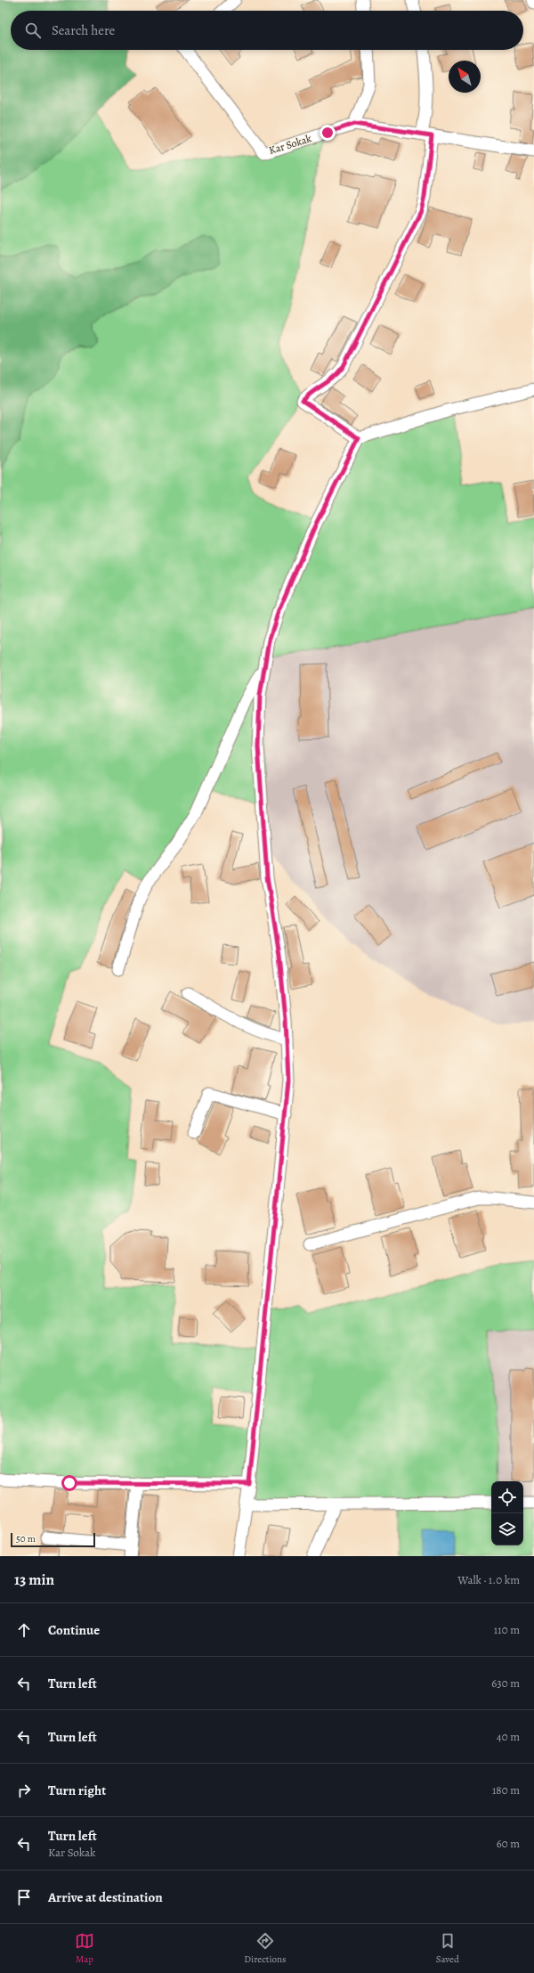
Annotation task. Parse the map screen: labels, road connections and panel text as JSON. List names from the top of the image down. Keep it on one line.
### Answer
{"streets":{"street":["Kar Sokak"]},"scale_bar":"50 m","north":"top left","page":{"search":"Search here","scale":"50 m","heading":["13 min","Walk · 1.0 km"],"list":[["Continue","110 m"],["Turn left","630 m"],["Turn left","40 m"],["Turn right","180 m"],["Turn left","Kar Sokak","60 m"],"Arrive at destination"],"nav":["Map","Directions","Saved"]}}
